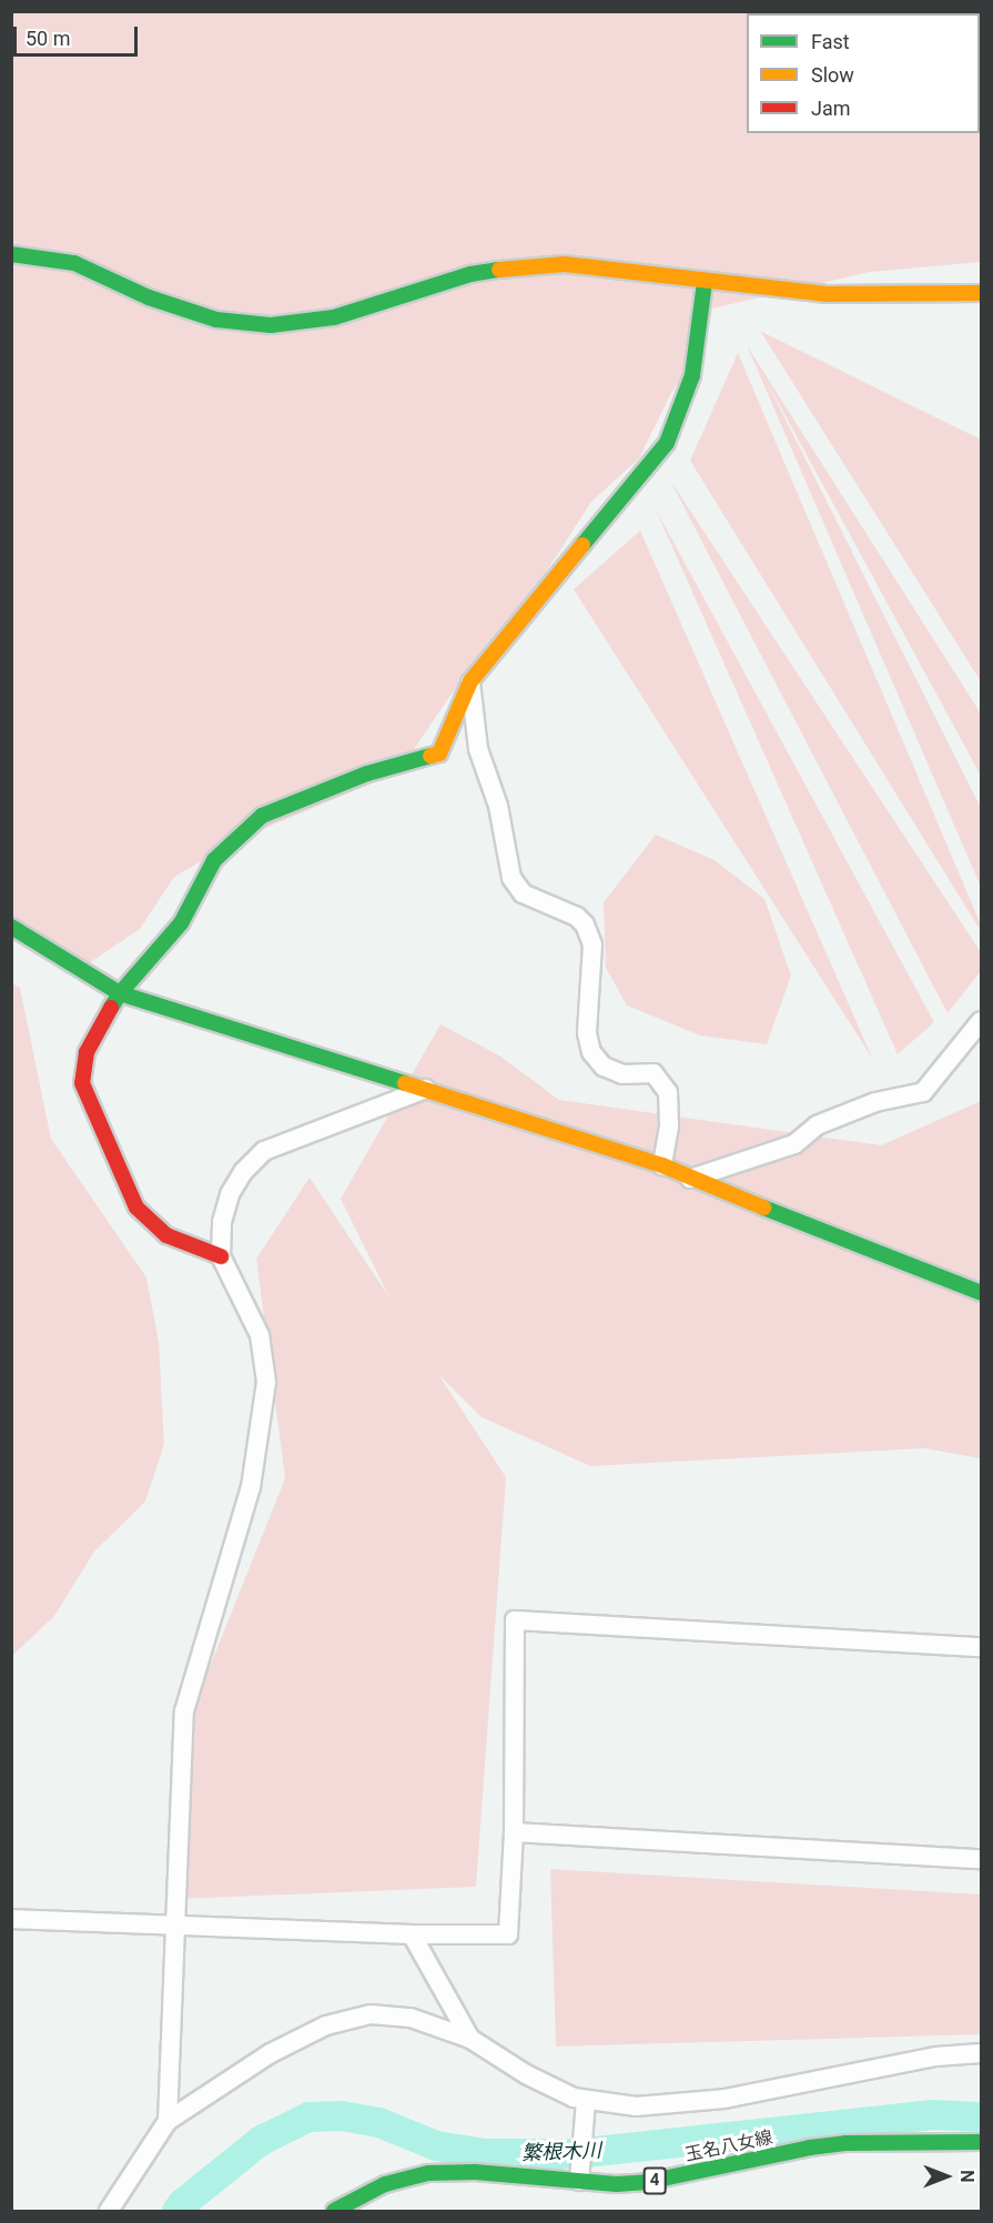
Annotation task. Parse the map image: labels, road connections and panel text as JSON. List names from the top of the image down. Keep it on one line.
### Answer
{"streets":{"street":["玉名八女線","4"]},"water":["繁根木川"],"legend":["Fast","Slow","Jam"],"scale_bar":"50 m","north":"right"}
